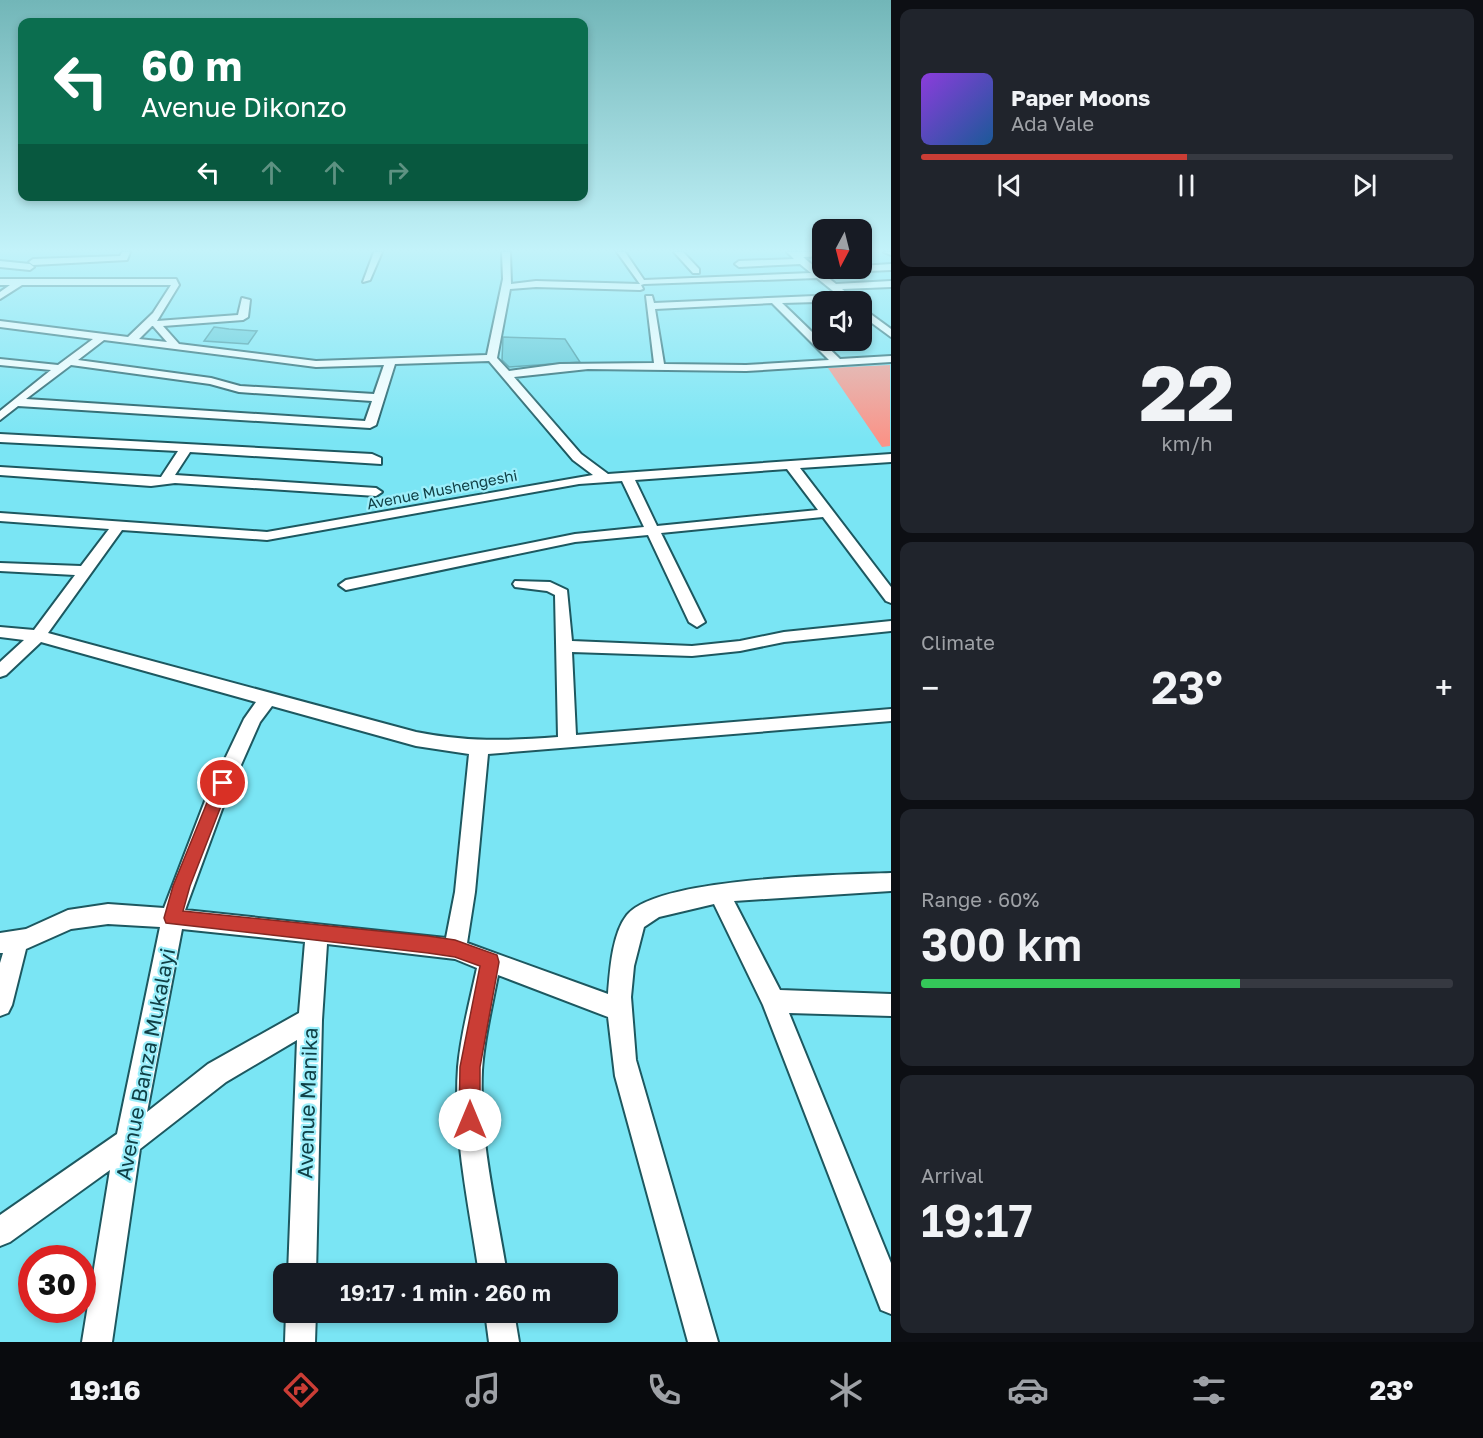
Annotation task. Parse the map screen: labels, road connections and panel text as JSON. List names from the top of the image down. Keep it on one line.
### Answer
{"streets":{"street":["Avenue Mushengeshi","Avenue Banza Mukalayi","Avenue Manika"]},"north":"bottom","page":{"turn":["60 m","Avenue Dikonzo"],"song":["Paper Moons","Ada Vale"],"tile":[["22","km/h"],"Climate",["Range · 60%","300 km"],["Arrival","19:17"]],"heat":["−","23°","+"],"limit":"30","trip":"19:17 · 1 min · 260 m","tabs":["19:16","23°"]}}
